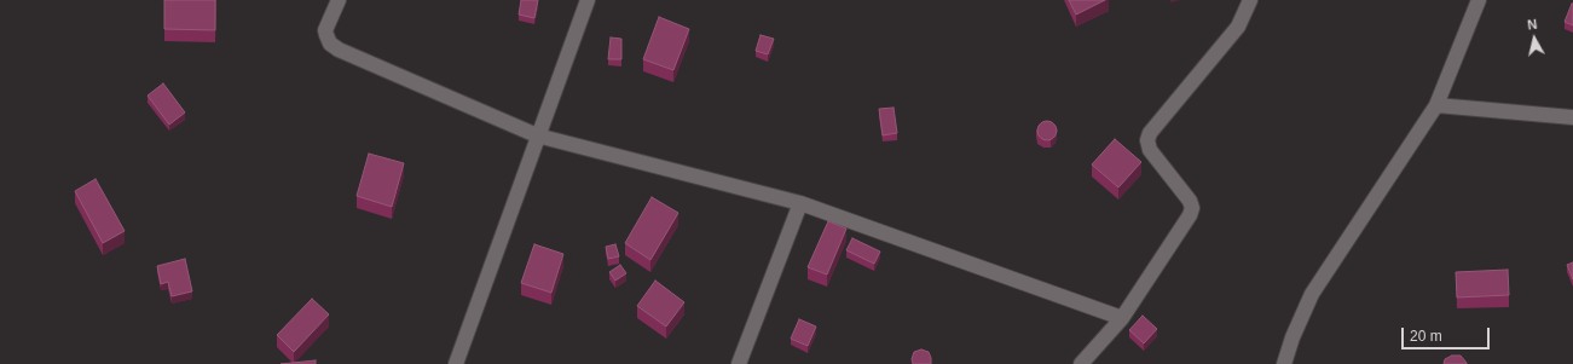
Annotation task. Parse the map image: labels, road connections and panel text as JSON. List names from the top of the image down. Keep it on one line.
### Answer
{"scale_bar":"20 m","north":"top"}
